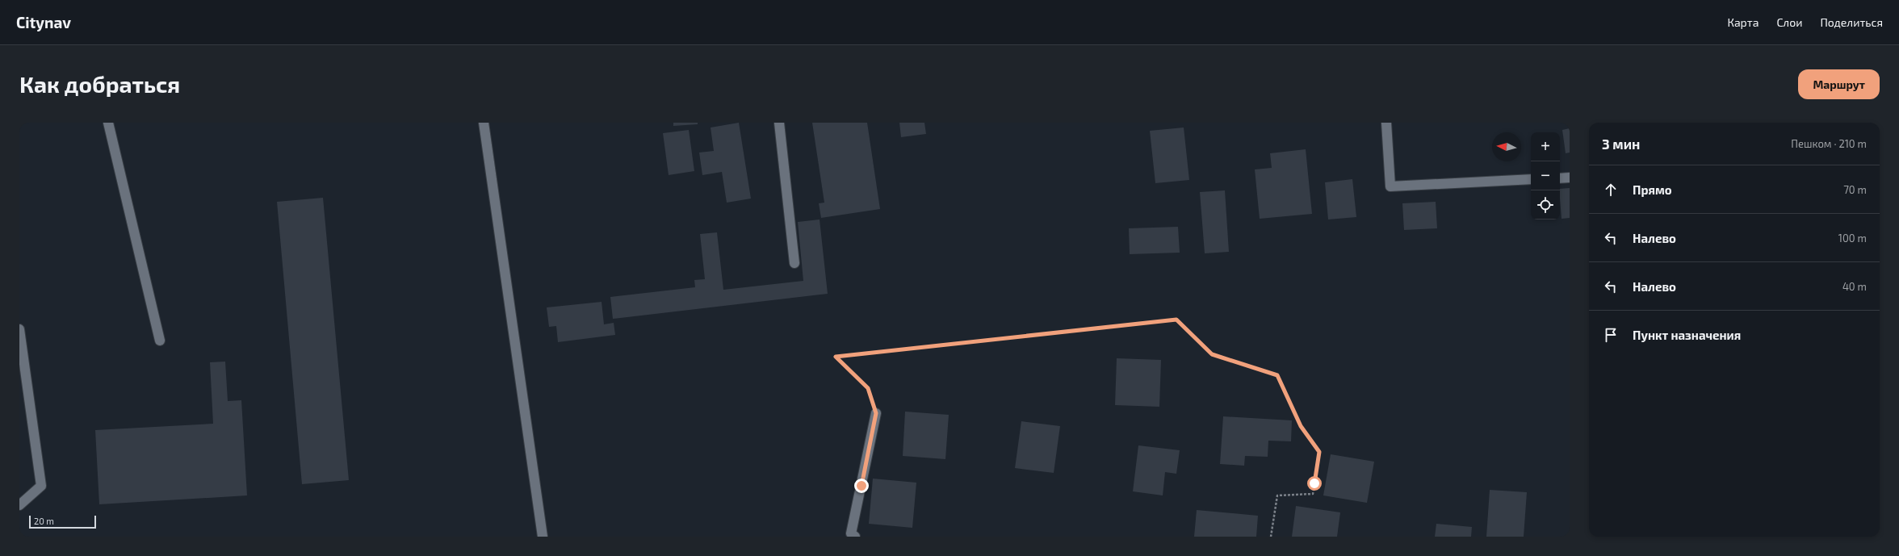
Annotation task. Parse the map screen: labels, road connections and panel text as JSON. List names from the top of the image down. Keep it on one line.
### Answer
{"scale_bar":"20 m","north":"left","page":{"header":"Citynav","nav":["Карта","Слои","Поделиться"],"buttons":"Маршрут","title":"Как добраться","heading":["3 мин","Пешком · 210 m"],"map_buttons":["+","−"],"list":[["Прямо","70 m"],["Налево","100 m"],["Налево","40 m"],"Пункт назначения"],"scale":"20 m"}}
